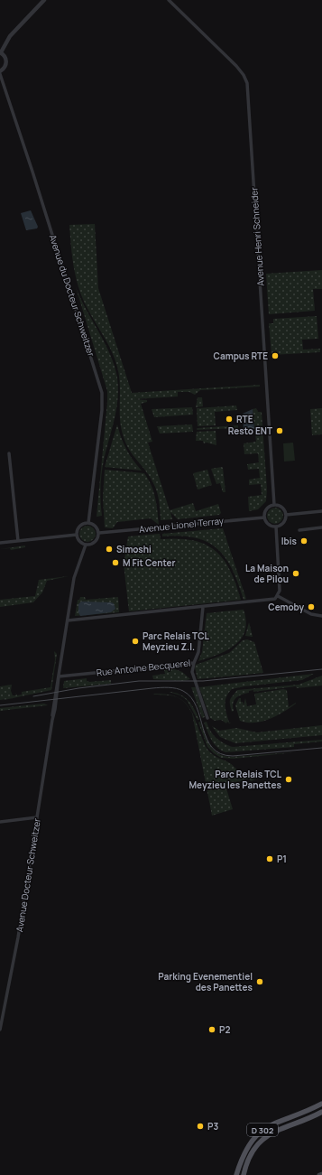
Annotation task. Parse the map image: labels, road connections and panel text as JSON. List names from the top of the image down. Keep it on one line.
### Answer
{"streets":{"main road":["D 302"],"street":["Avenue Henri Schneider","Avenue du Docteur Schweitzer","Avenue Lionel Terray","Rue Antoine Becquerel","Avenue Docteur Schweitzer"]},"crossings":[["Avenue Henri Schneider","Avenue Lionel Terray"],["Avenue du Docteur Schweitzer","Avenue Lionel Terray"],["Avenue du Docteur Schweitzer","Avenue Docteur Schweitzer"],["Avenue Lionel Terray","Avenue Docteur Schweitzer"],["Rue Antoine Becquerel","Avenue Docteur Schweitzer"]],"places":["Campus RTE","RTE","Resto ENT","Ibis","Simoshi","M Fit Center","La Maison de Pilou","Cemoby","Parc Relais TCL Meyzieu Z.I.","Parc Relais TCL Meyzieu les Panettes","P1","Parking Evenementiel des Panettes","P2","P3"]}
